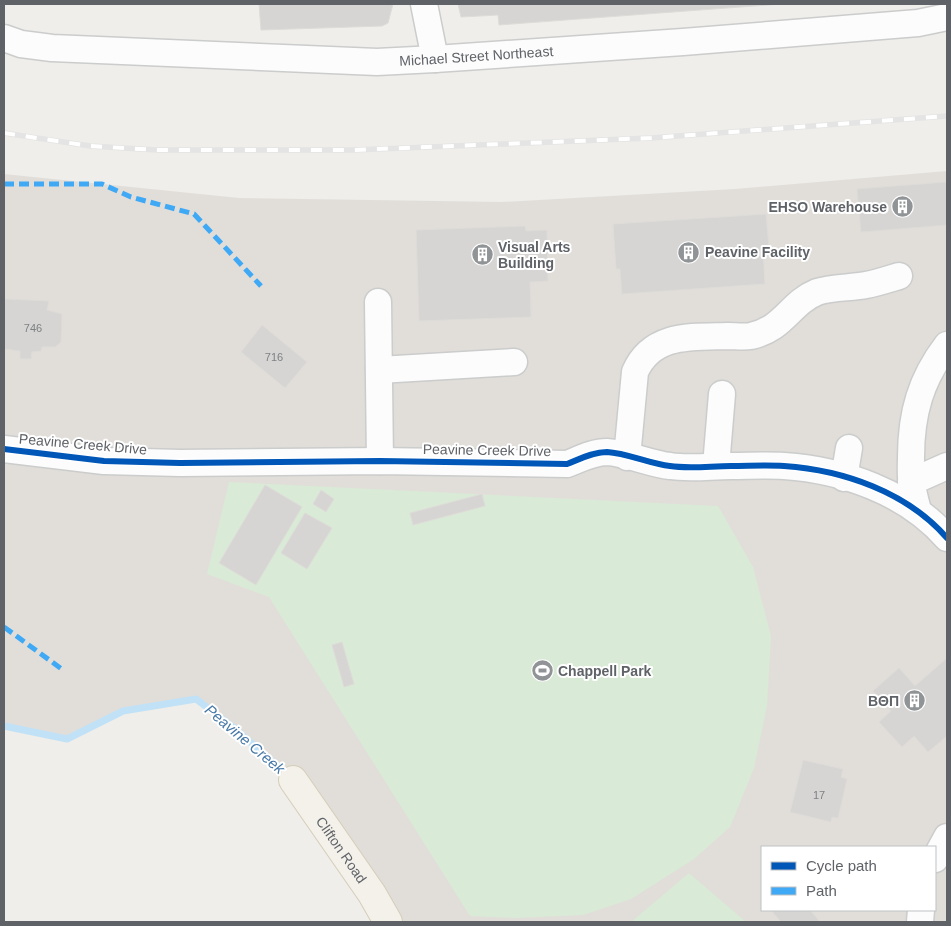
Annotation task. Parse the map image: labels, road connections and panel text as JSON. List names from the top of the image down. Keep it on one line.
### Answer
{"streets":{"main road":["Clifton Road"],"street":["Michael Street Northeast","Peavine Creek Drive"]},"water":["Peavine Creek"],"places":{"building":["EHSO Warehouse","Peavine Facility","Visual Arts Building","ΒΘΠ"],"sports":["Chappell Park"]},"house_numbers":["746","716","17"],"legend":["Cycle path","Path"]}
